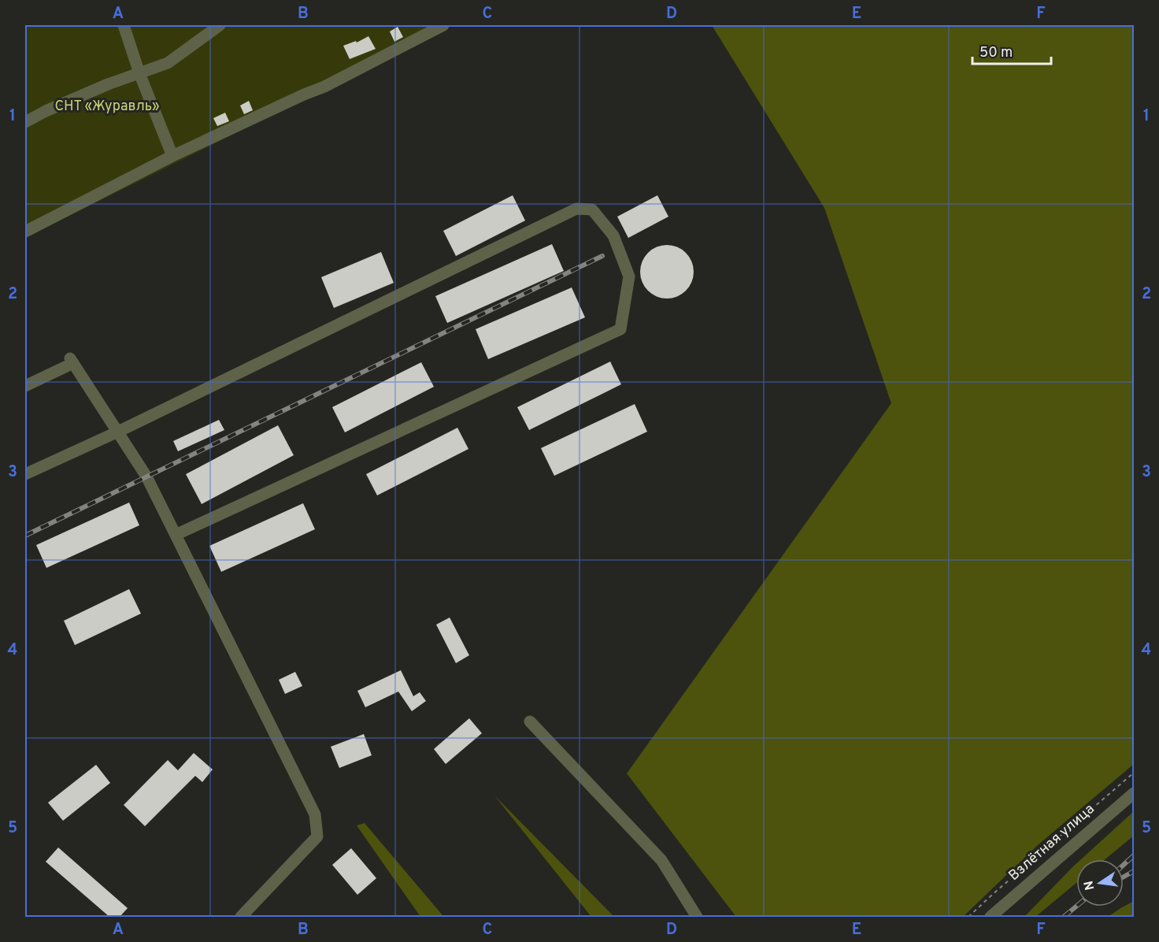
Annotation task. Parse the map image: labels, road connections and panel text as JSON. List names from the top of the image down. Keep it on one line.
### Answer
{"streets":{"street":["Взлётная улица"]},"parks":["СНТ «Журавль»"],"scale_bar":"50 m","north":"left","grid":{"columns":["A","B","C","D","E","F"],"rows":["1","2","3","4","5"]}}
